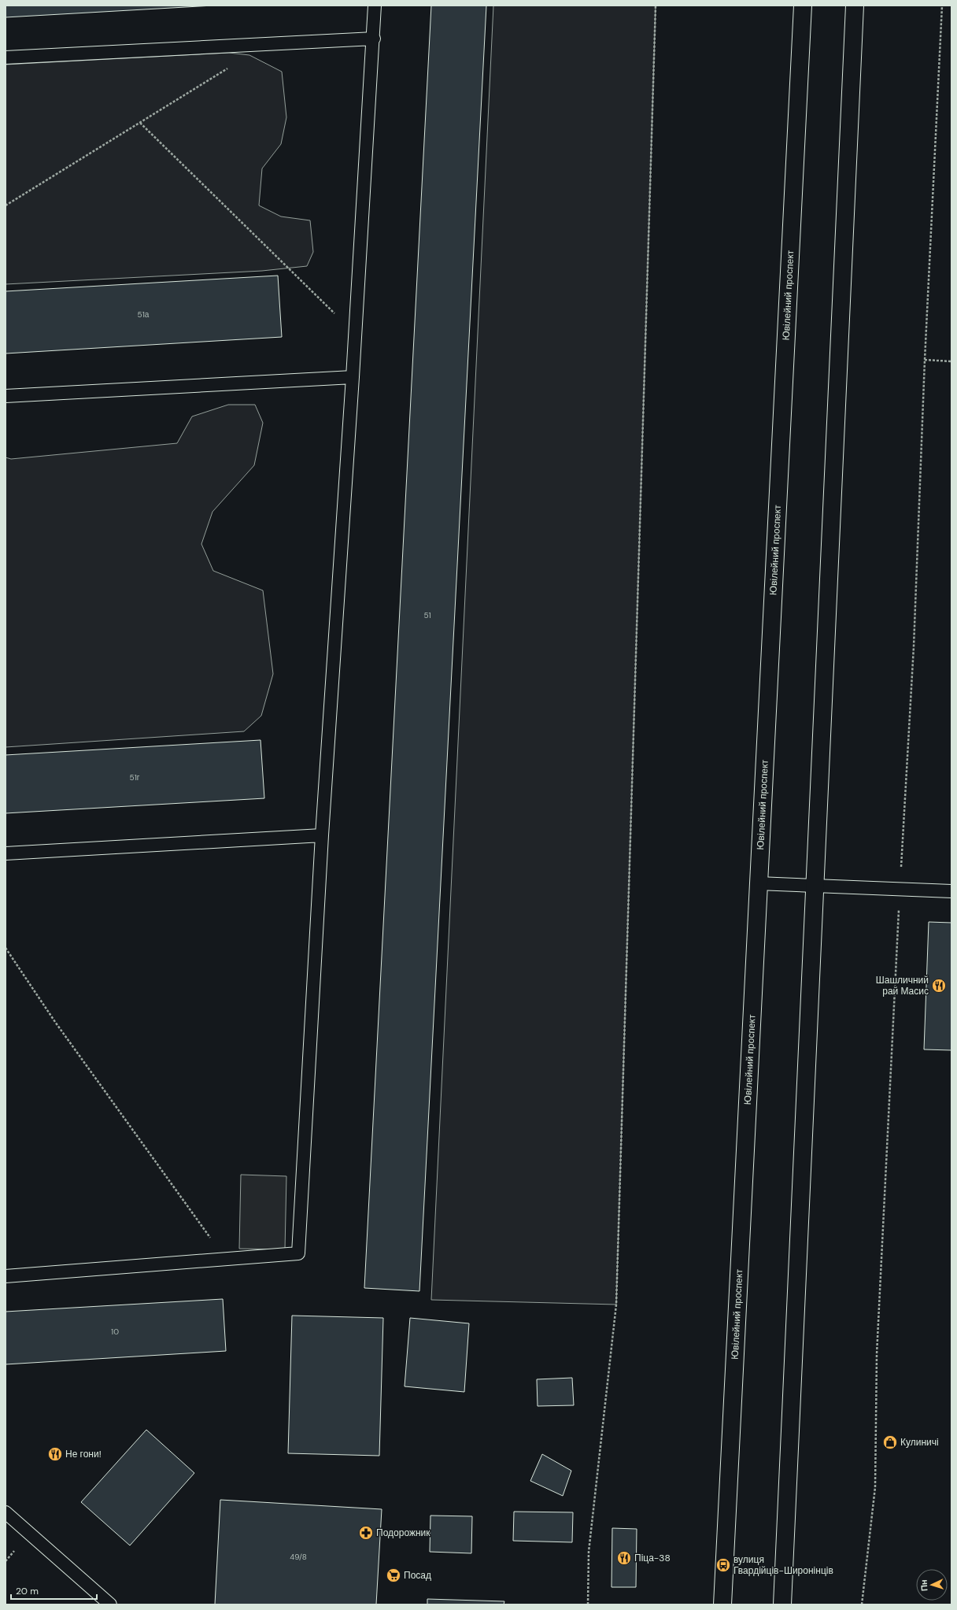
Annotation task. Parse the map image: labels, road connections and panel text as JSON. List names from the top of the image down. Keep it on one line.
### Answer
{"streets":{"main road":["Ювілейний проспект"]},"places":{"restaurant":["Шашличний рай Масис","Не гони!","Піца-38"],"shop":["Кулиничі"],"pharmacy":["Подорожник"],"bus stop":["вулиця Гвардійців-Широнінців"],"supermarket":["Посад"]},"house_numbers":["51а","51","51г","10","49/8"],"scale_bar":"20 m","north":"left"}
